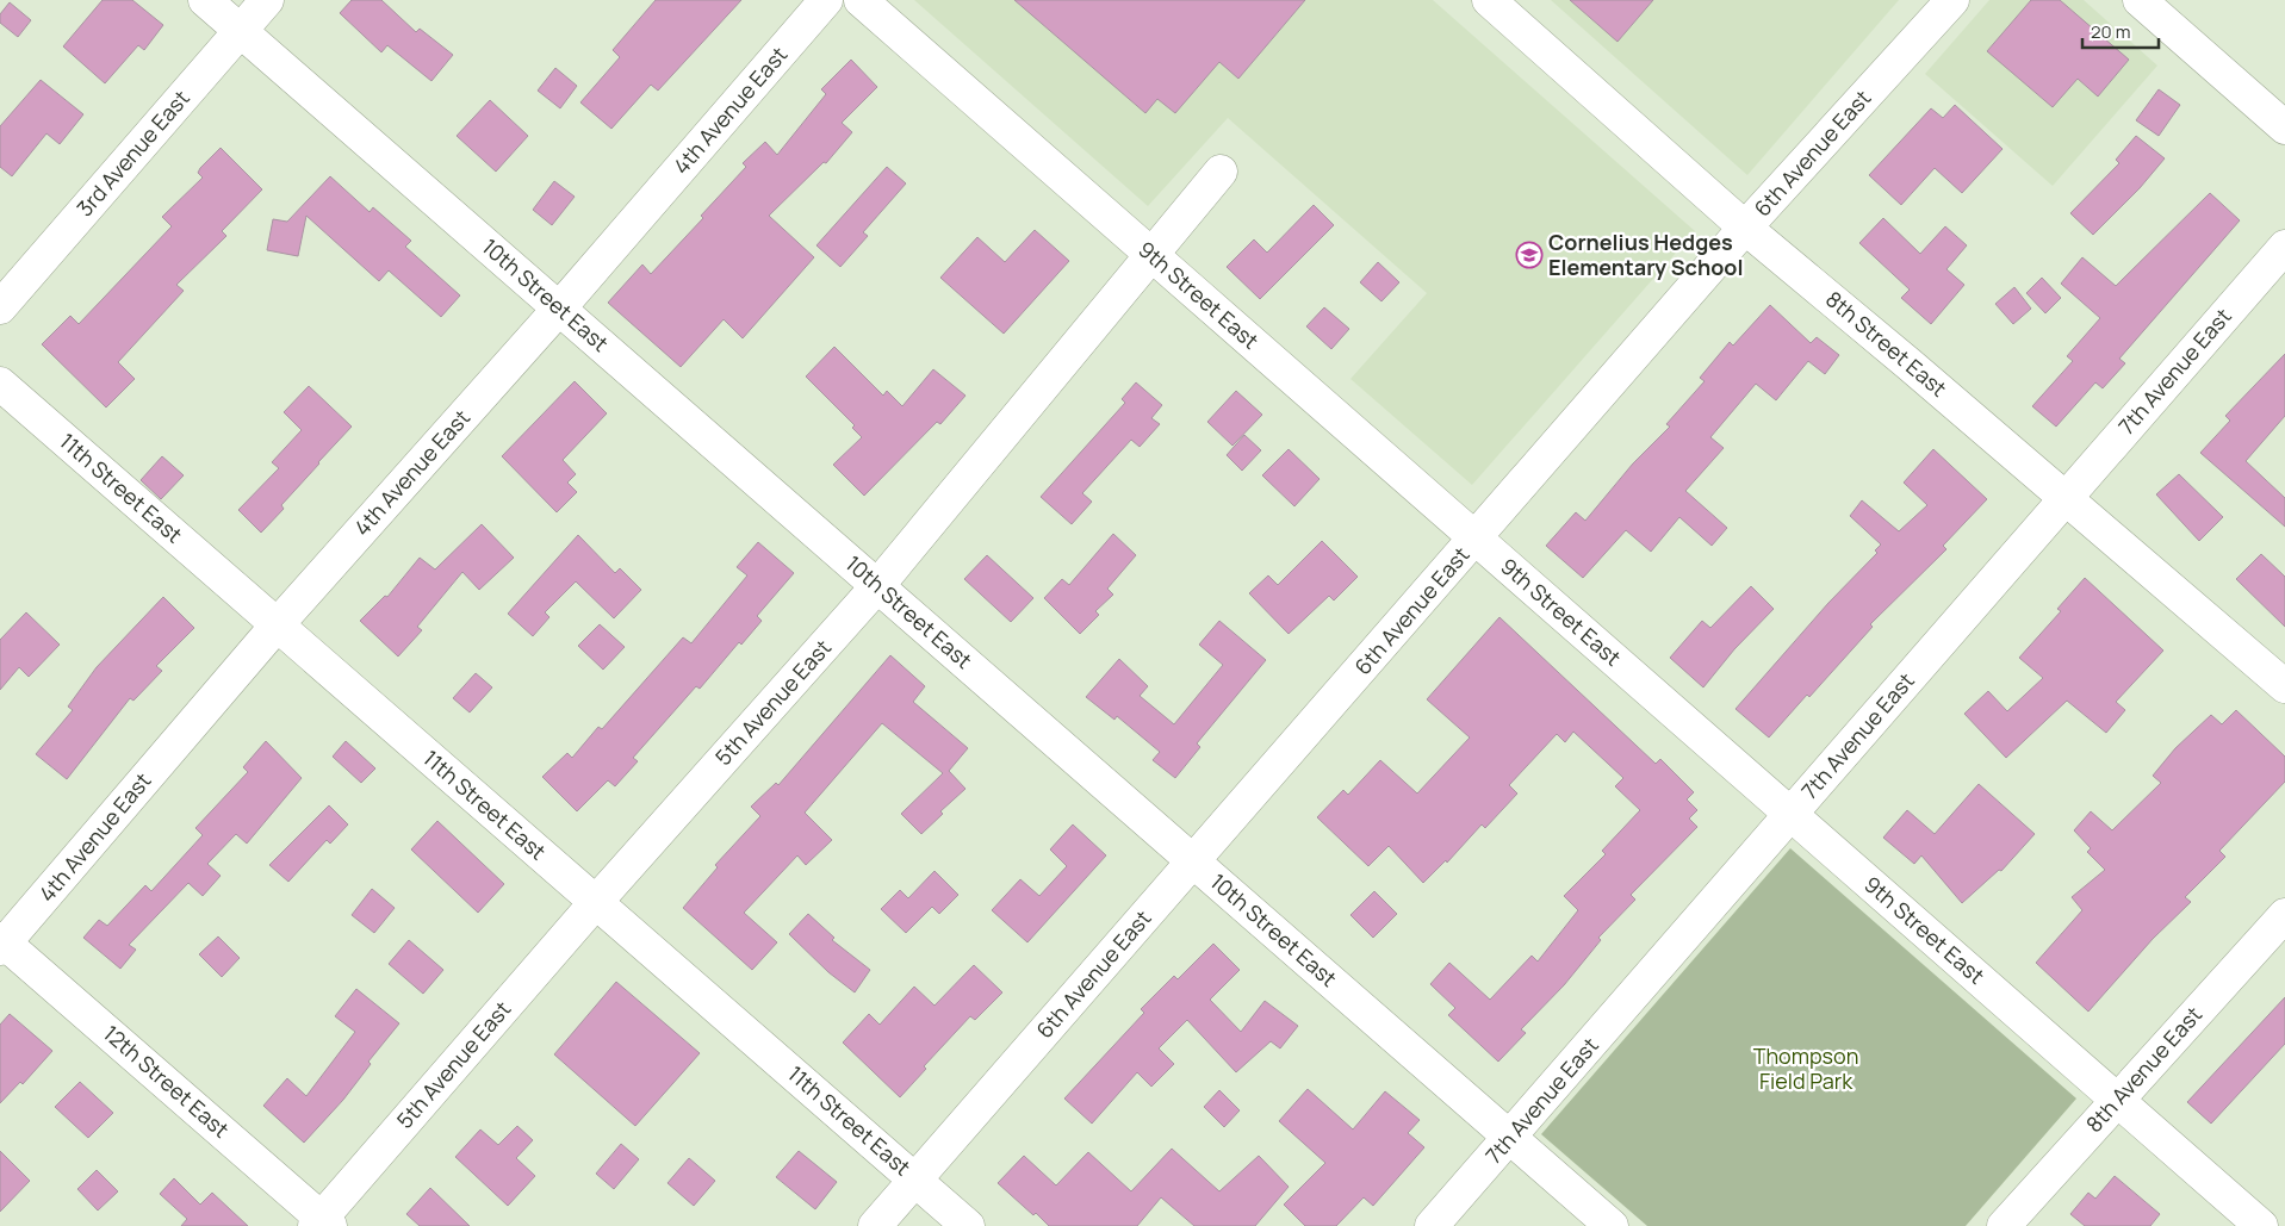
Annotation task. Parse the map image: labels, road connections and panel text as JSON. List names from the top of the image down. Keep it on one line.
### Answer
{"streets":{"street":["4th Avenue East","3rd Avenue East","6th Avenue East","10th Street East","9th Street East","8th Street East","7th Avenue East","11th Street East","5th Avenue East","8th Avenue East","12th Street East"]},"crossings":[["4th Avenue East","10th Street East"],["4th Avenue East","11th Street East"],["4th Avenue East","12th Street East"],["3rd Avenue East","10th Street East"],["6th Avenue East","10th Street East"],["6th Avenue East","9th Street East"],["6th Avenue East","8th Street East"],["6th Avenue East","11th Street East"],["10th Street East","7th Avenue East"],["10th Street East","5th Avenue East"],["9th Street East","7th Avenue East"],["9th Street East","5th Avenue East"],["9th Street East","8th Avenue East"],["8th Street East","7th Avenue East"],["11th Street East","5th Avenue East"],["5th Avenue East","12th Street East"]],"parks":["Thompson Field Park"],"places":{"school or university":["Cornelius Hedges Elementary School"]},"scale_bar":"20 m"}
